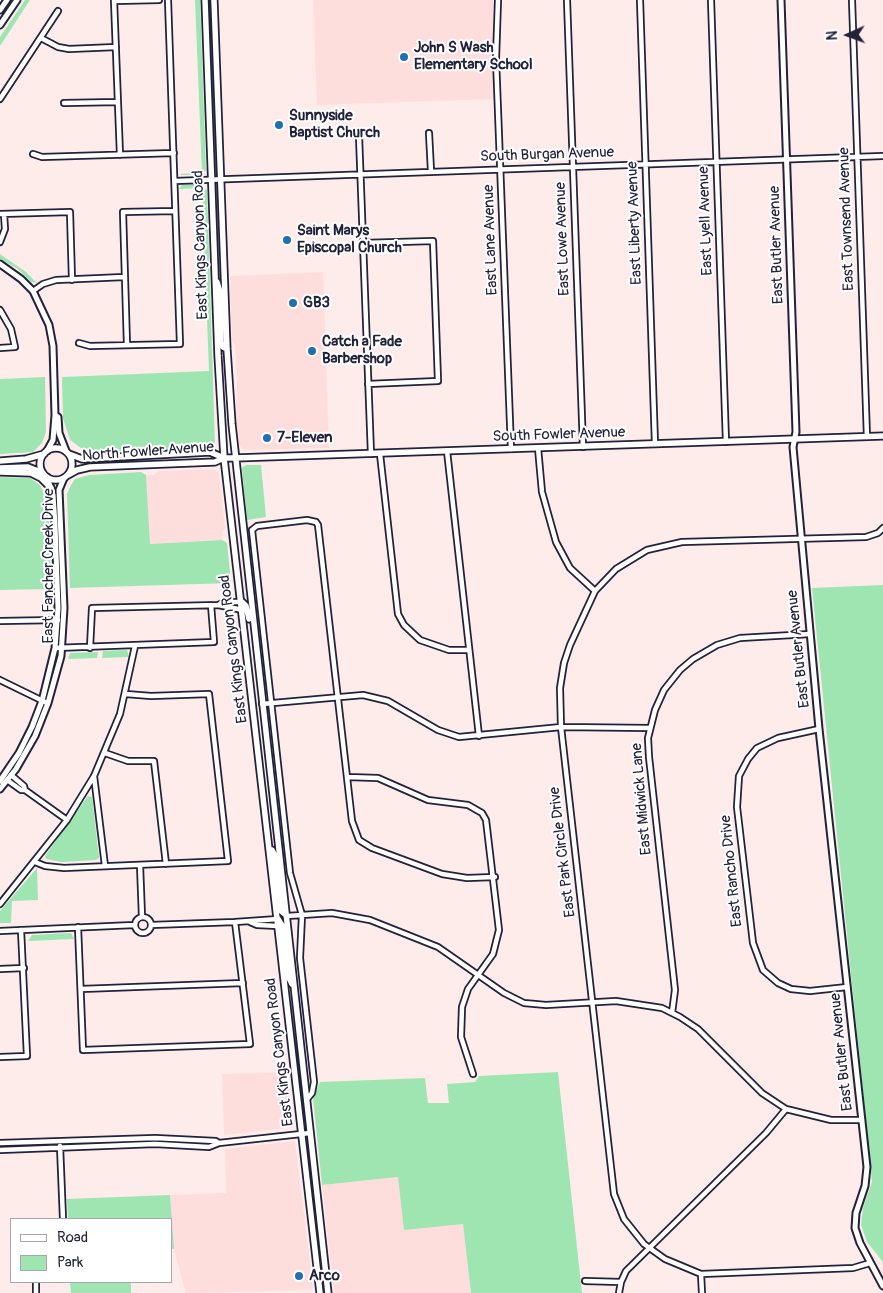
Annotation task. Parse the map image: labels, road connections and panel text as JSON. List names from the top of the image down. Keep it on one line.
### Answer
{"streets":{"main road":["East Kings Canyon Road","South Fowler Avenue","North Fowler Avenue"],"street":["South Burgan Avenue","East Townsend Avenue","East Lyell Avenue","East Liberty Avenue","East Lowe Avenue","East Lane Avenue","East Butler Avenue","East Fancher Creek Drive","East Midwick Lane","East Park Circle Drive","East Rancho Drive"]},"crossings":[["South Burgan Avenue","East Townsend Avenue"],["South Burgan Avenue","East Lyell Avenue"],["South Burgan Avenue","East Liberty Avenue"],["South Burgan Avenue","East Lowe Avenue"],["South Burgan Avenue","East Lane Avenue"],["South Burgan Avenue","East Kings Canyon Road"],["South Burgan Avenue","East Butler Avenue"],["East Townsend Avenue","South Fowler Avenue"],["East Lyell Avenue","South Fowler Avenue"],["East Liberty Avenue","South Fowler Avenue"],["East Lowe Avenue","South Fowler Avenue"],["East Lane Avenue","South Fowler Avenue"],["East Kings Canyon Road","South Fowler Avenue"],["East Kings Canyon Road","North Fowler Avenue"],["East Butler Avenue","South Fowler Avenue"],["East Butler Avenue","East Midwick Lane"],["East Butler Avenue","East Park Circle Drive"],["East Butler Avenue","East Rancho Drive"],["South Fowler Avenue","North Fowler Avenue"],["North Fowler Avenue","East Fancher Creek Drive"]],"places":["John S Wash Elementary School","Sunnyside Baptist Church","Saint Marys Episcopal Church","GB3","Catch a Fade Barbershop","7-Eleven","Arco"],"legend":["Road","Park"],"north":"left"}
